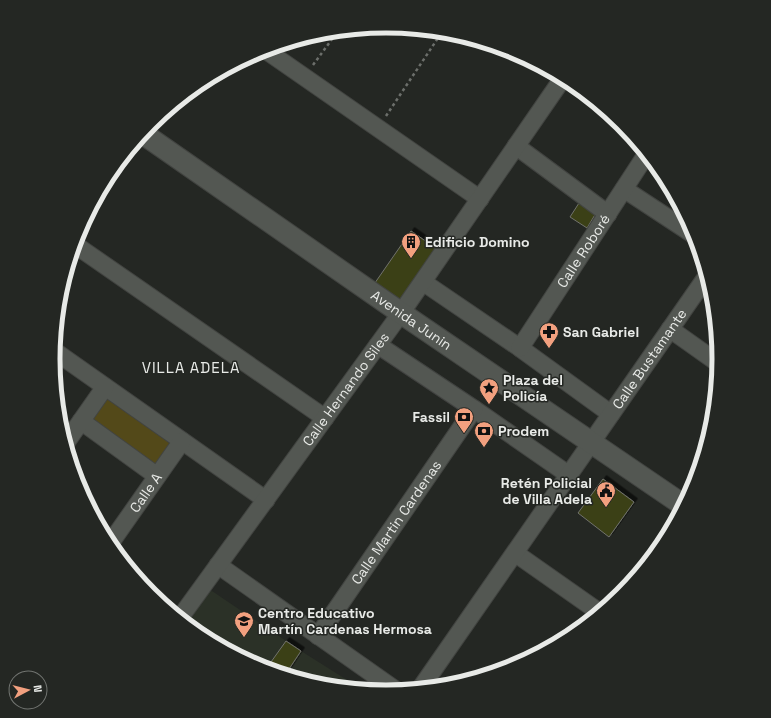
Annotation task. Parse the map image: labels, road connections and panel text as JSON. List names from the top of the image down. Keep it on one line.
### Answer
{"streets":{"street":["Calle Roboré","Avenida Junin","Calle Bustamante","Calle Hernando Siles","Calle A","Calle Martin Cardenas"]},"crossings":[["Avenida Junin","Calle Bustamante"],["Avenida Junin","Calle Hernando Siles"]],"districts":["VILLA ADELA"],"places":{"building":["Edificio Domino"],"pharmacy":["San Gabriel"],"place":["Plaza del Policía"],"bank":["Fassil","Prodem"],"public building":["Retén Policial de Villa Adela"],"school or university":["Centro Educativo Martín Cardenas Hermosa"]},"north":"right"}
